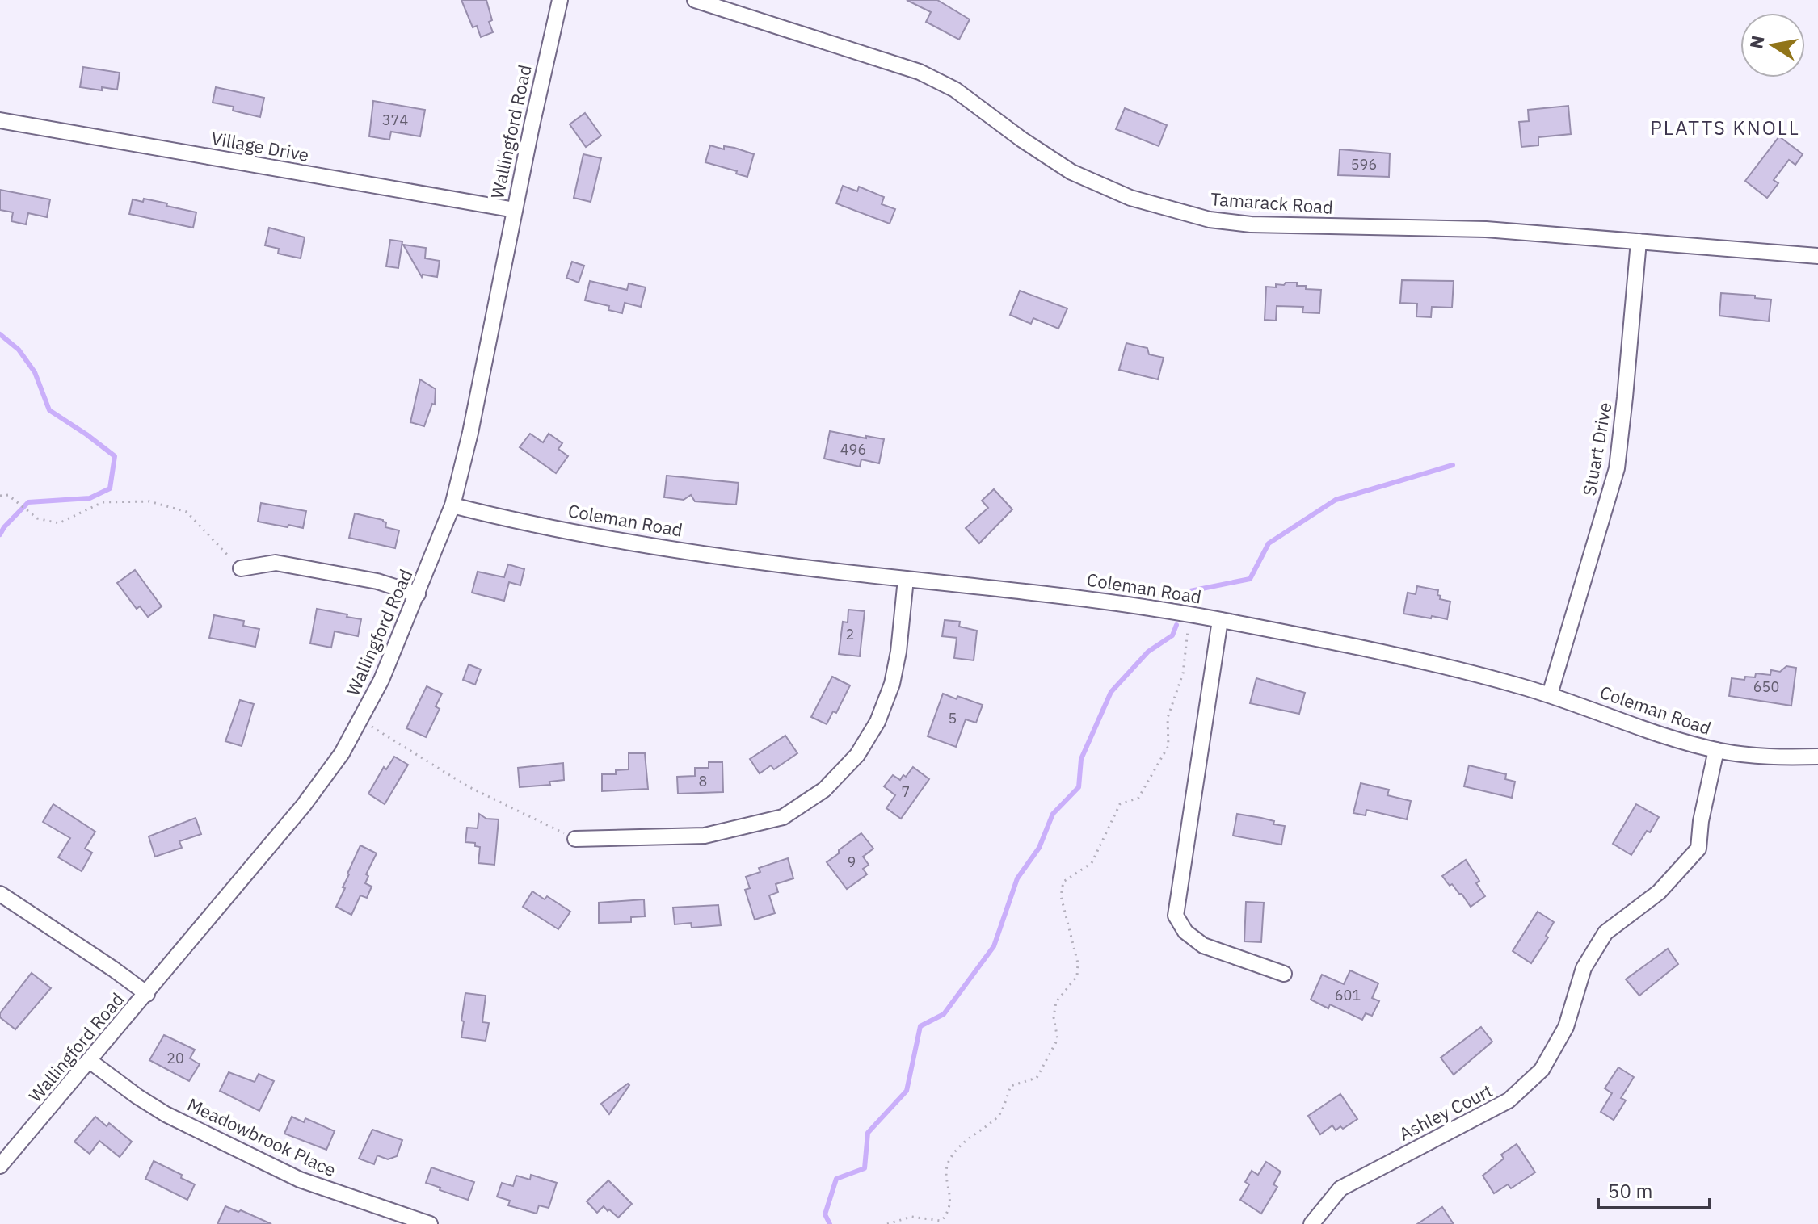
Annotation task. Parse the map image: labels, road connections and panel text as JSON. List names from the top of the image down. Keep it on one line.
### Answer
{"streets":{"street":["Wallingford Road","Village Drive","Tamarack Road","Stuart Drive","Coleman Road","Ashley Court","Meadowbrook Place"]},"crossings":[["Wallingford Road","Village Drive"],["Wallingford Road","Coleman Road"],["Wallingford Road","Meadowbrook Place"],["Tamarack Road","Stuart Drive"],["Stuart Drive","Coleman Road"],["Coleman Road","Ashley Court"]],"districts":["PLATTS KNOLL"],"house_numbers":["374","596","496","2","650","5","8","7","9","601","20"],"scale_bar":"50 m","north":"left"}
